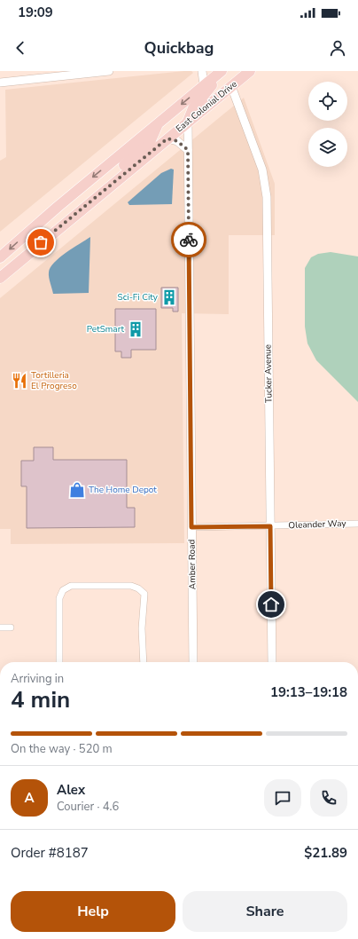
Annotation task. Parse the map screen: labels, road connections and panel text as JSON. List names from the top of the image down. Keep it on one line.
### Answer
{"streets":{"highway":["East Colonial Drive"],"street":["Tucker Avenue","Oleander Way","Amber Road"]},"crossings":[["East Colonial Drive","Tucker Avenue"],["East Colonial Drive","Amber Road"],["Tucker Avenue","Oleander Way"],["Oleander Way","Amber Road"]],"places":{"building":["Sci-Fi City","PetSmart"],"restaurant":["Tortilleria El Progreso"],"shop":["The Home Depot"]},"page":{"status":"19:09","header":"Quickbag","heading":["4 min","Arriving in","19:13–19:18"],"panel":["Alex","Courier · 4.6","Order #8187","$21.89"],"bar":"On the way · 520 m","round":"A","buttons":["Help","Share"]}}
